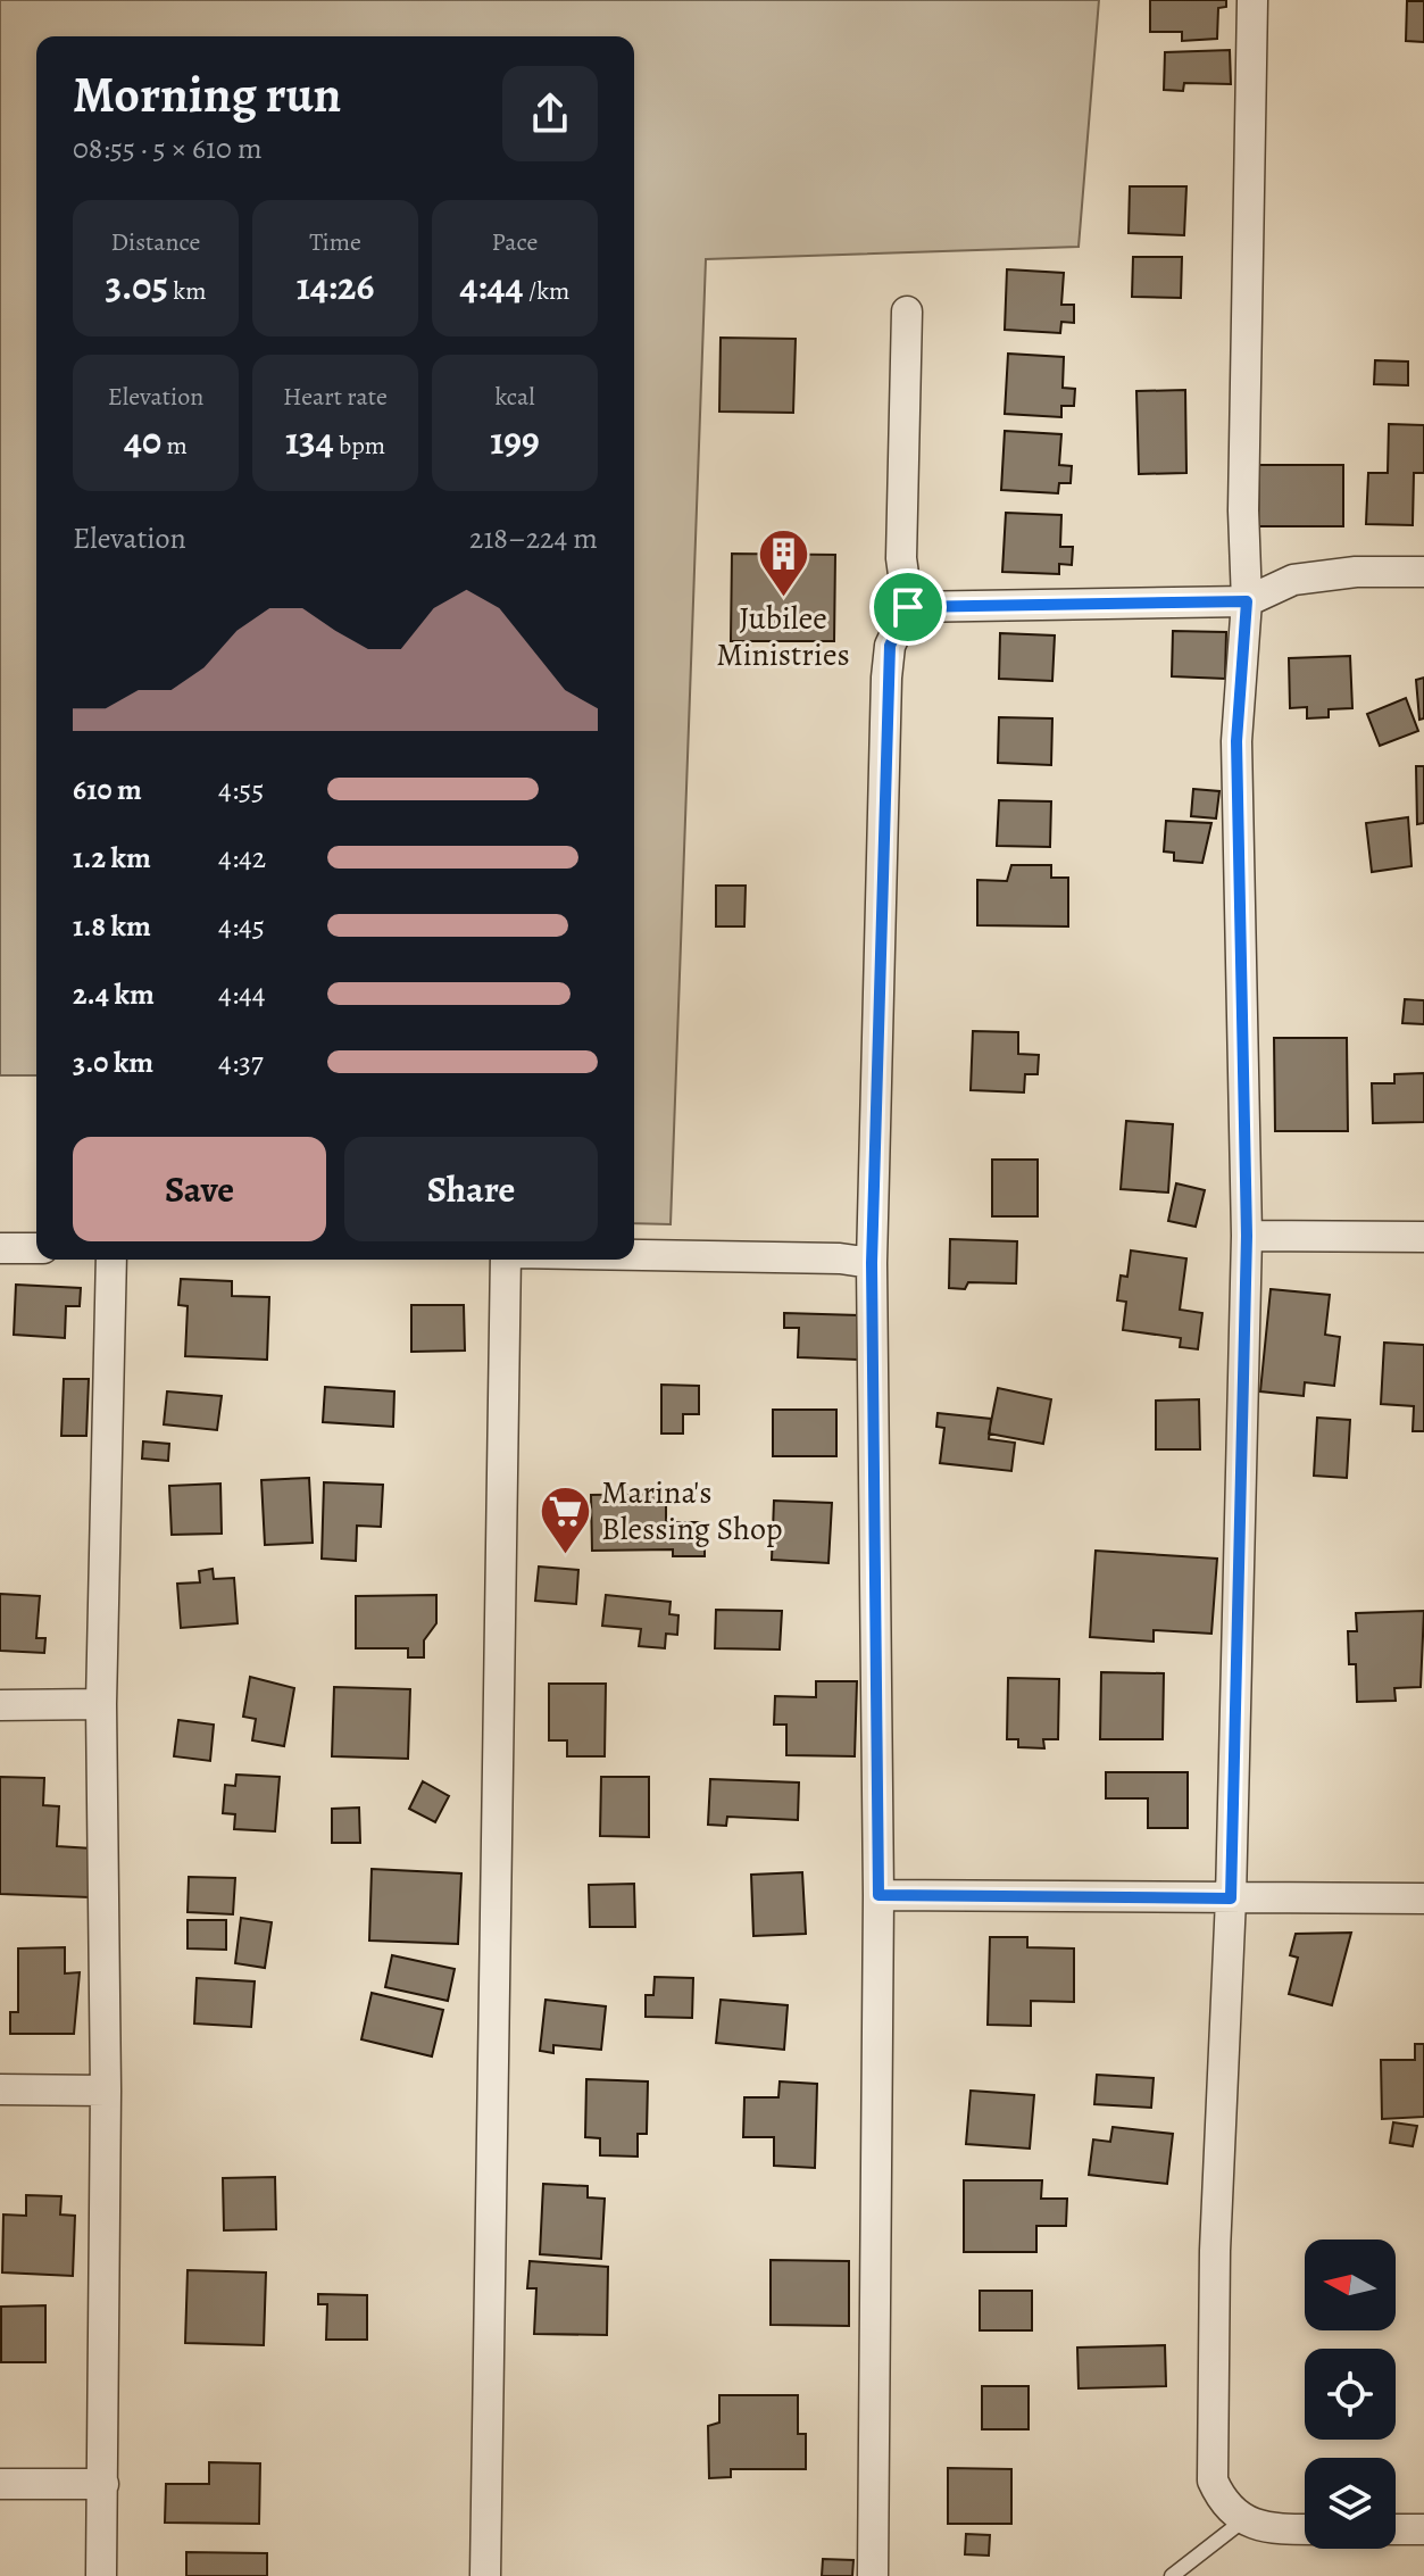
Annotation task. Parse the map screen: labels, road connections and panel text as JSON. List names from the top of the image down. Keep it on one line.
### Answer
{"places":{"building":["Jubilee Ministries"],"supermarket":["Marina's Blessing Shop"]},"north":"left","page":{"heading":["Morning run","08:55 · 5 × 610 m"],"stats":[["Distance","3.05 km"],["Time","14:26"],["Pace","4:44 /km"],["Elevation","40 m"],["Heart rate","134 bpm"],["kcal","199"]],"chart":["Elevation","218–224 m"],"list":[{"name":"610 m","note":"4:55"},{"name":"1.2 km","note":"4:42"},{"name":"1.8 km","note":"4:45"},{"name":"2.4 km","note":"4:44"},{"name":"3.0 km","note":"4:37"}],"buttons":["Save","Share"]}}
